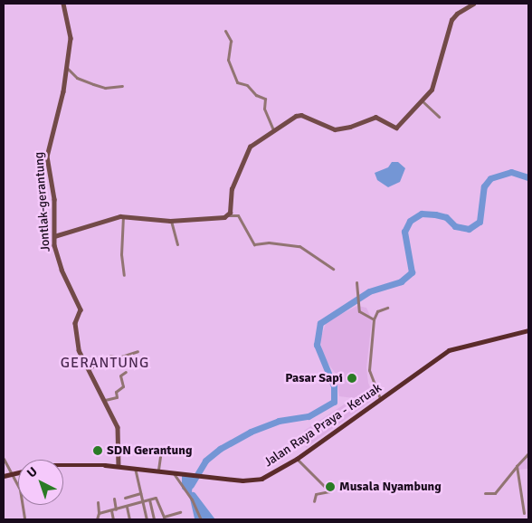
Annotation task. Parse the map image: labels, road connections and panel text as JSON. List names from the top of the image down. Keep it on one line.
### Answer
{"streets":{"main road":["Jalan Raya Praya - Keruak"],"street":["Jontlak-gerantung"]},"crossings":[["Jontlak-gerantung","Jalan Raya Praya - Keruak"]],"districts":["GERANTUNG"],"places":["Pasar Sapi","SDN Gerantung","Musala Nyambung"],"north":"top left"}
